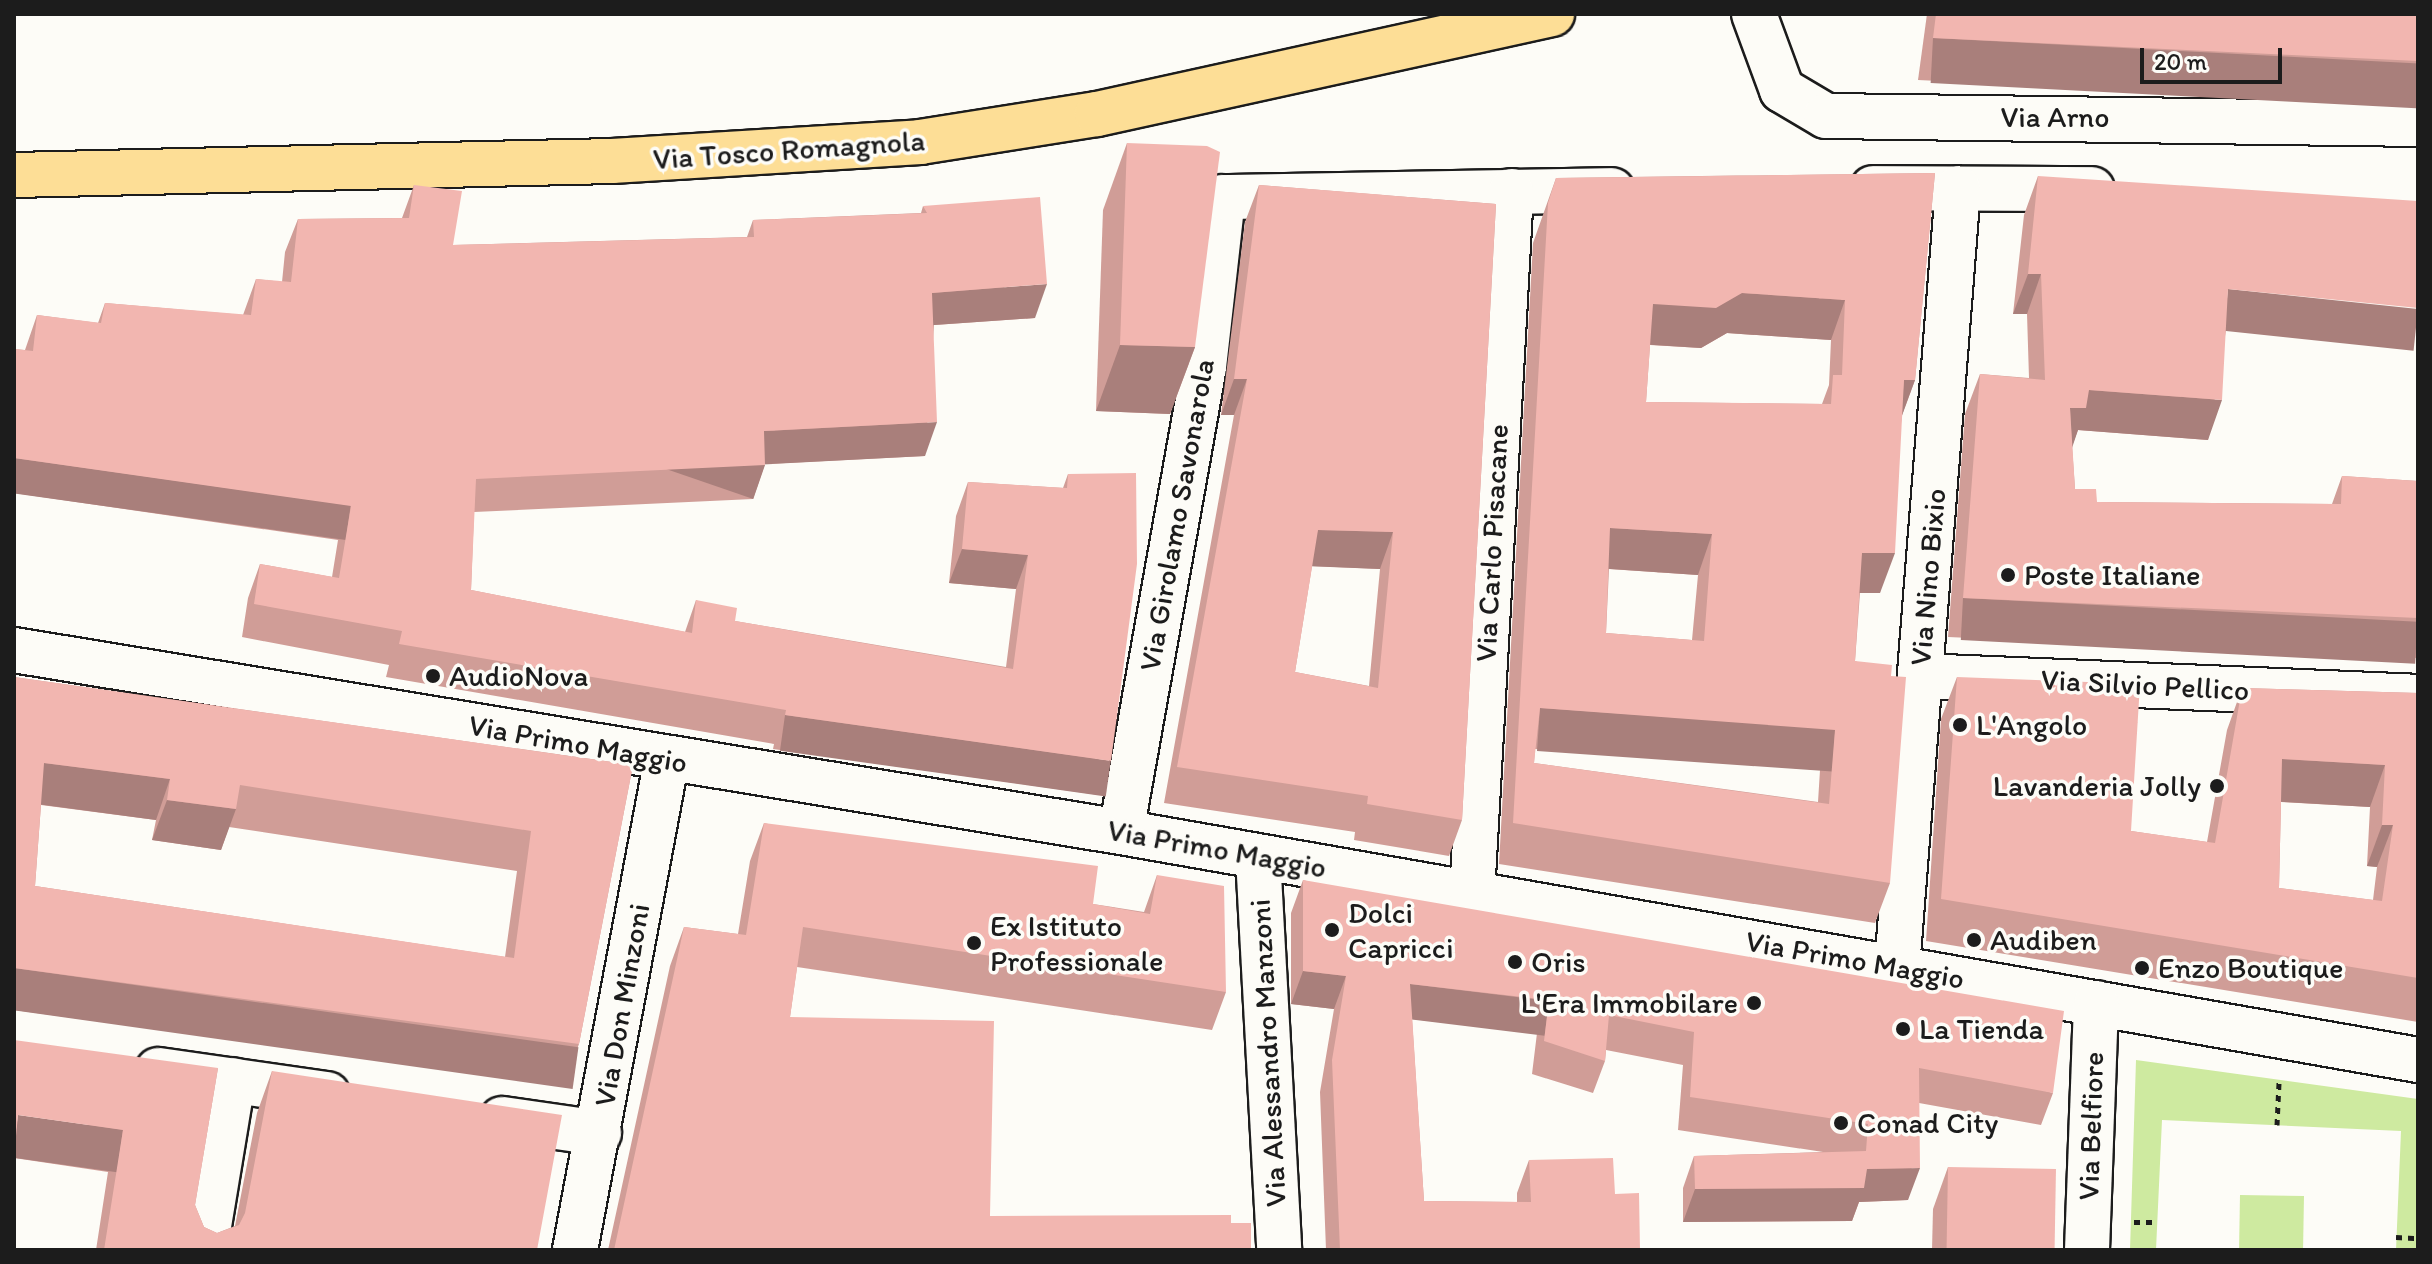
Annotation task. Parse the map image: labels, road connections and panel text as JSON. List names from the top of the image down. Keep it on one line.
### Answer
{"streets":{"main road":["Via Tosco Romagnola"],"street":["Via Arno","Via Girolamo Savonarola","Via Carlo Pisacane","Via Nino Bixio","Via Silvio Pellico","Via Primo Maggio","Via Don Minzoni","Via Alessandro Manzoni","Via Belfiore"]},"crossings":[["Via Girolamo Savonarola","Via Carlo Pisacane"],["Via Girolamo Savonarola","Via Primo Maggio"],["Via Carlo Pisacane","Via Primo Maggio"],["Via Nino Bixio","Via Silvio Pellico"],["Via Nino Bixio","Via Primo Maggio"],["Via Primo Maggio","Via Don Minzoni"],["Via Primo Maggio","Via Alessandro Manzoni"],["Via Primo Maggio","Via Belfiore"]],"places":["Poste Italiane","AudioNova","L'Angolo","Lavanderia Jolly","Dolci Capricci","Audiben","Ex Istituto Professionale","Oris","Enzo Boutique","L'Era Immobilare","La Tienda","Conad City"],"scale_bar":"20 m"}
